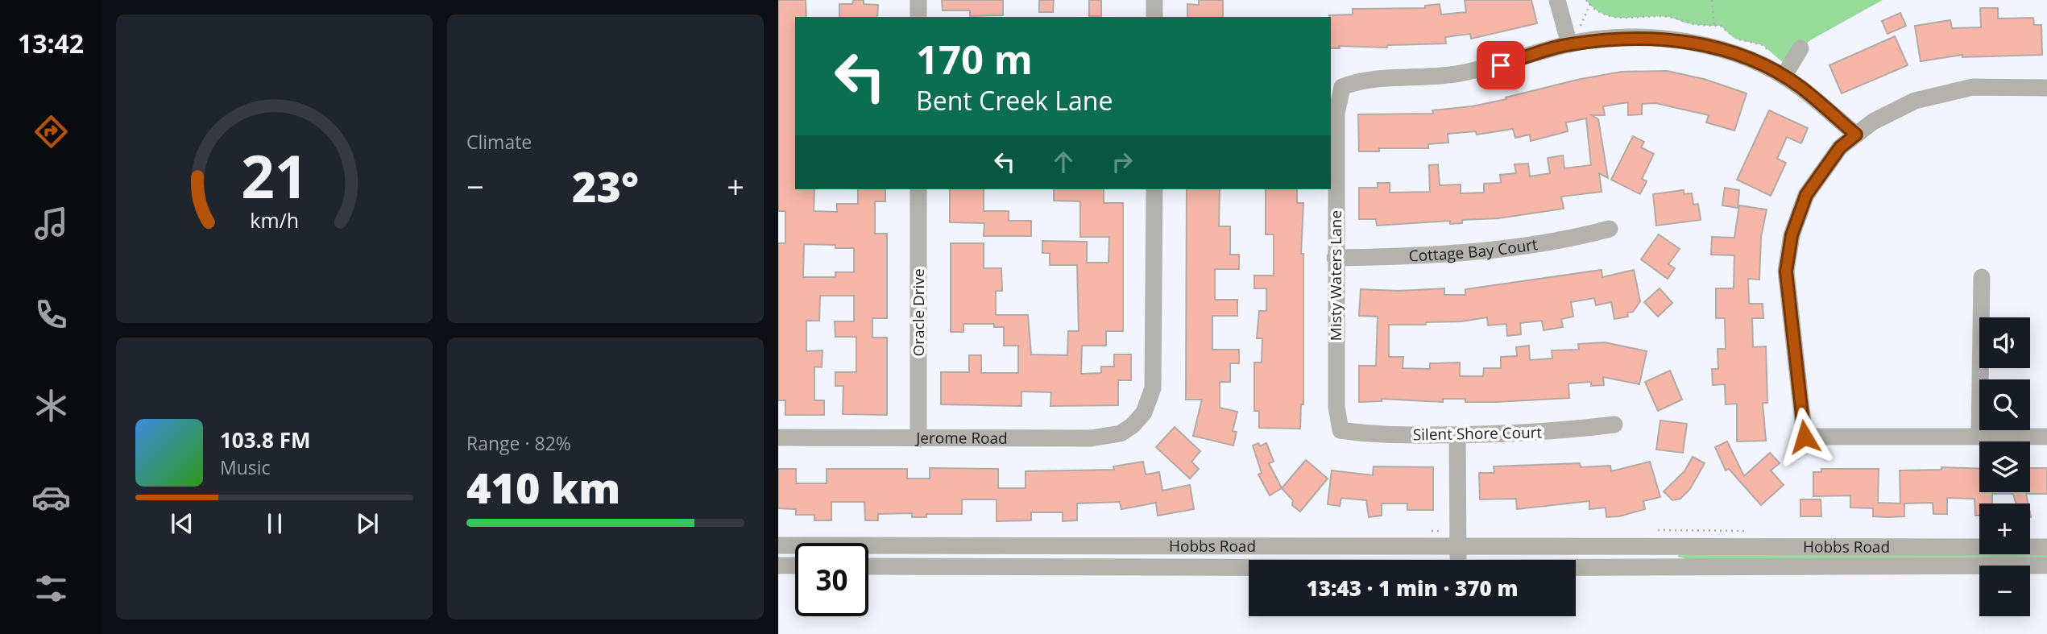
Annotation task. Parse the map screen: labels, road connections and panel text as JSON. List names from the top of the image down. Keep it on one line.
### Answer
{"streets":{"street":["Cottage Bay Court","Misty Waters Lane","Oracle Drive","Silent Shore Court","Jerome Road","Hobbs Road"]},"crossings":[["Cottage Bay Court","Misty Waters Lane"],["Misty Waters Lane","Silent Shore Court"],["Oracle Drive","Jerome Road"]],"page":{"tabs":"13:42","tile":["Climate",["Range · 82%","410 km"]],"turn":["170 m","Bent Creek Lane"],"heat":["−","23°","+"],"map_buttons":["+","−"],"song":["103.8 FM","Music"],"limit":"30","trip":"13:43 · 1 min · 370 m","gauge":["21","km/h"]}}
